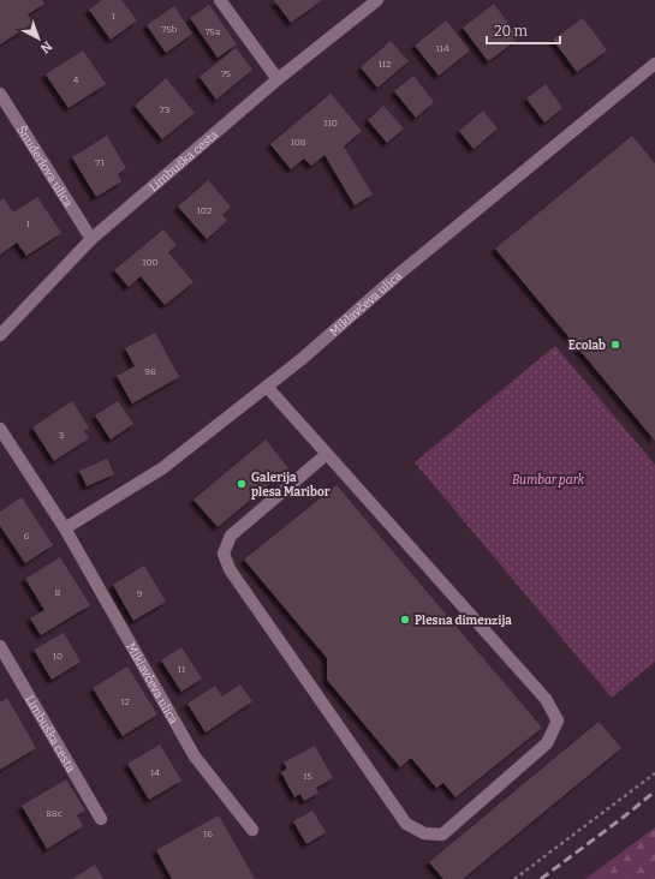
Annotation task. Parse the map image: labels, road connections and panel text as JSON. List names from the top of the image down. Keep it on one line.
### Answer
{"streets":{"street":["Limbuška cesta","Šnuderlova ulica","Miklavčeva ulica"]},"crossings":[["Limbuška cesta","Šnuderlova ulica"]],"parks":["Bumbar park"],"places":["Ecolab","Galerija plesa Maribor","Plesna dimenzija"],"house_numbers":["1","75b","75a","114","112","75","4","73","110","108","71","102","1","100","98","3","6","8","9","10","11","12","14","15","88c","16"],"scale_bar":"20 m","north":"bottom right"}
